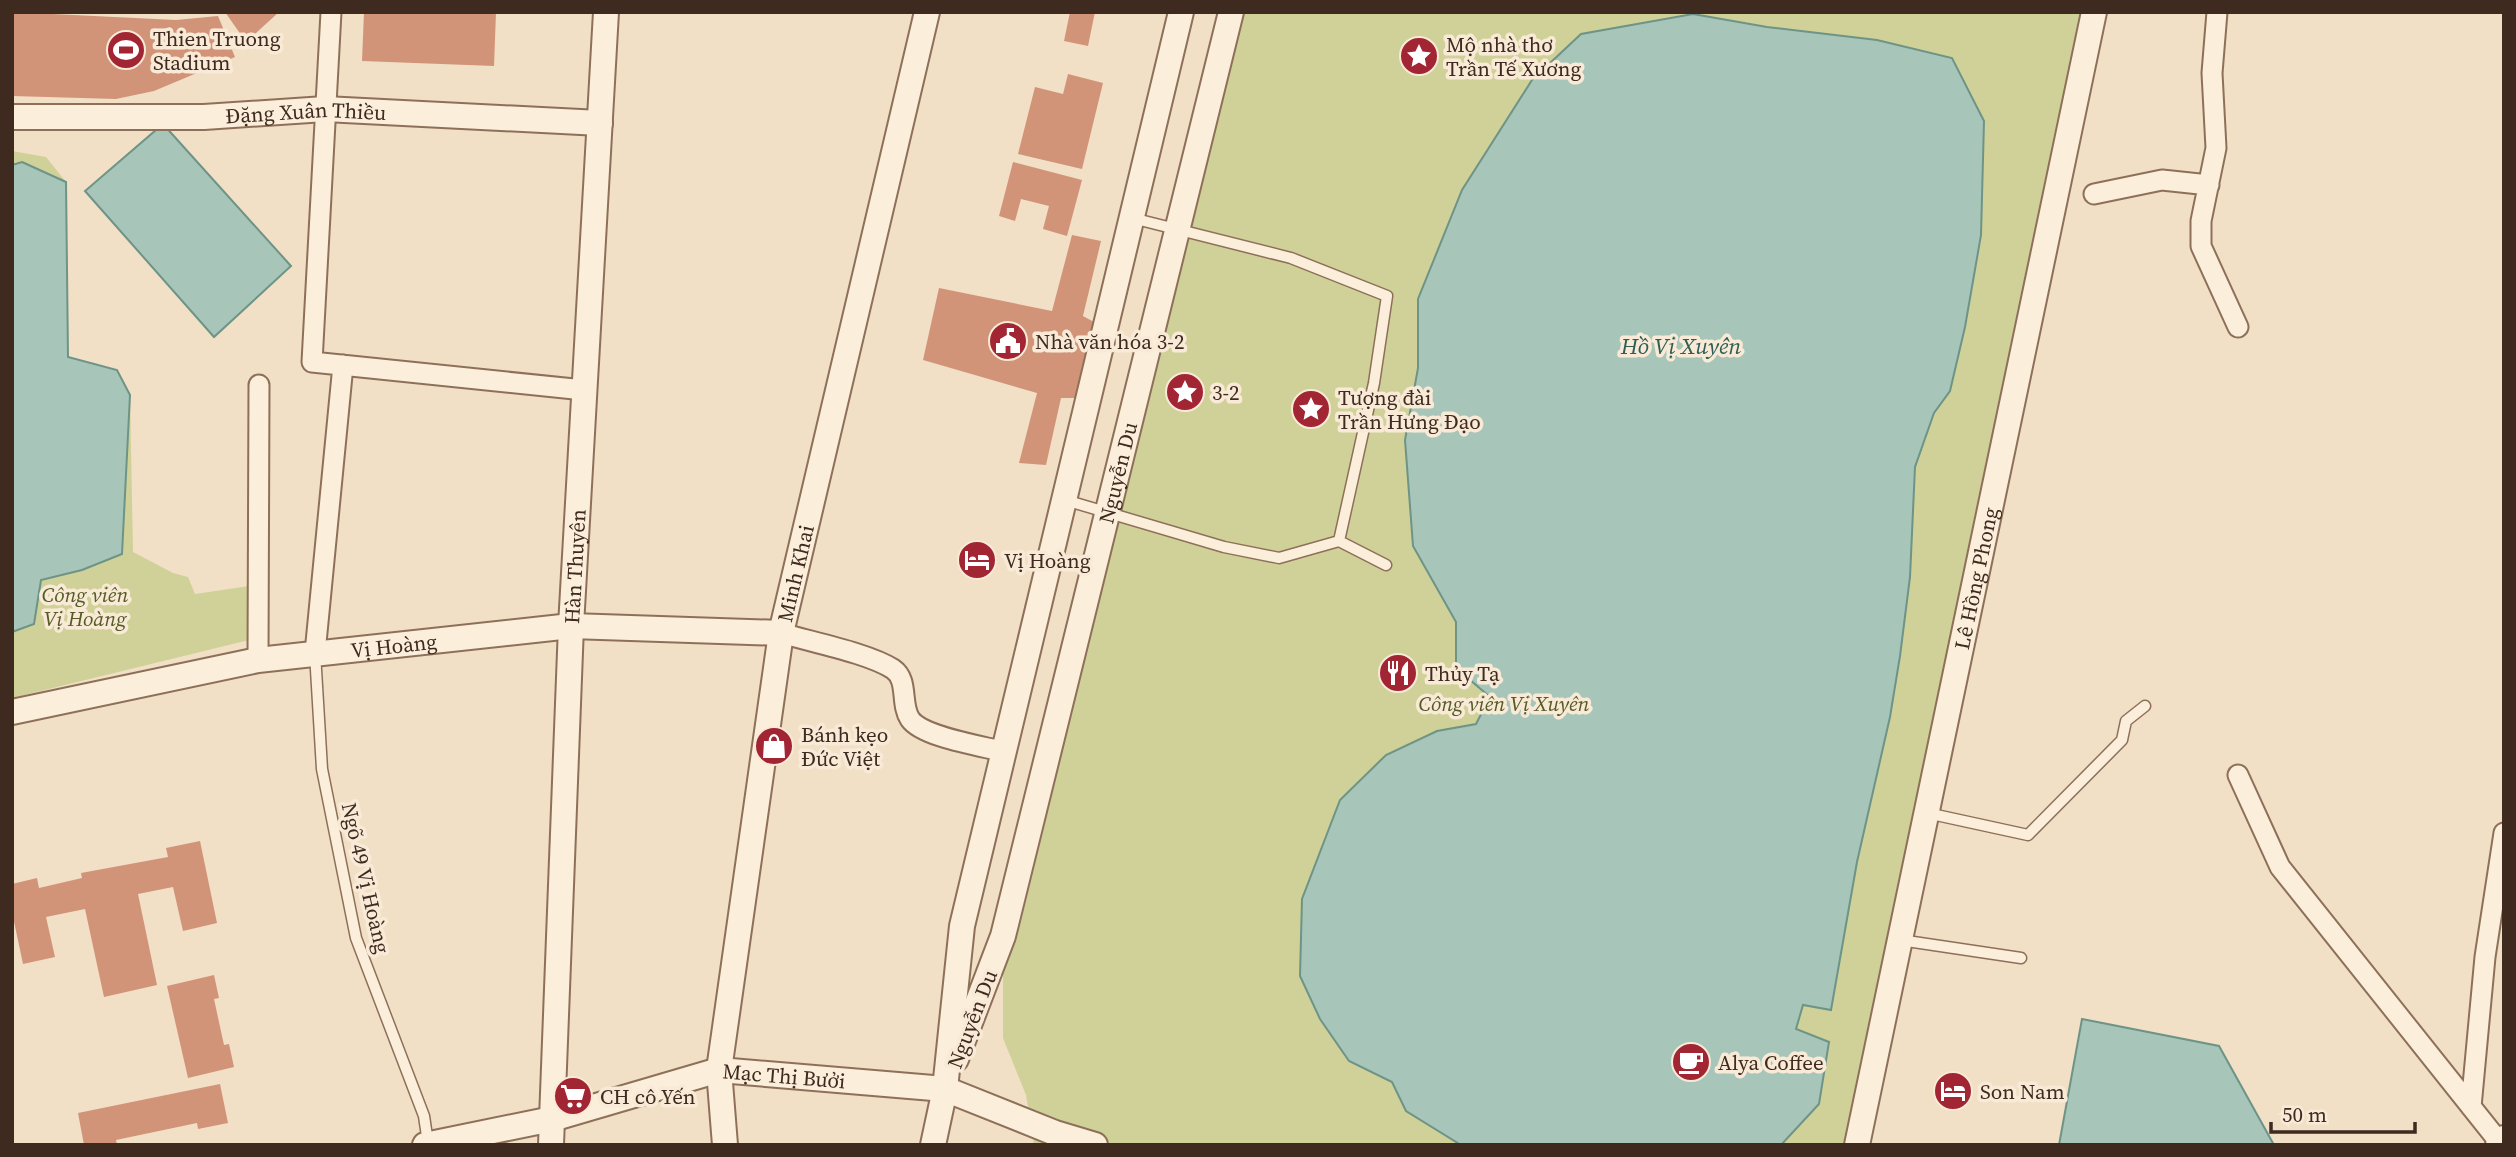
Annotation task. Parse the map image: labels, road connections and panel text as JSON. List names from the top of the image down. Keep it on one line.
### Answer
{"streets":{"street":["Đặng Xuân Thiều","Nguyễn Du","Hàn Thuyên","Minh Khai","Lê Hồng Phong","Vị Hoàng","Mạc Thị Bưởi"],"lane":["Ngõ 49 Vị Hoàng"]},"crossings":[["Đặng Xuân Thiều","Hàn Thuyên"],["Nguyễn Du","Mạc Thị Bưởi"],["Hàn Thuyên","Vị Hoàng"],["Hàn Thuyên","Mạc Thị Bưởi"],["Minh Khai","Vị Hoàng"],["Minh Khai","Mạc Thị Bưởi"],["Vị Hoàng","Ngõ 49 Vị Hoàng"],["Ngõ 49 Vị Hoàng","Mạc Thị Bưởi"]],"water":["Hồ Vị Xuyên"],"parks":["Công viên Vị Hoàng","Công viên Vị Xuyên"],"places":{"sports":["Thien Truong Stadium"],"place":["Mộ nhà thơ Trần Tế Xương","3-2","Tượng đài Trần Hưng Đạo"],"public building":["Nhà văn hóa 3-2"],"hotel":["Vị Hoàng","Son Nam"],"restaurant":["Thủy Tạ"],"shop":["Bánh kẹo Đức Việt"],"cafe":["Alya Coffee"],"supermarket":["CH cô Yến"]},"scale_bar":"50 m"}
